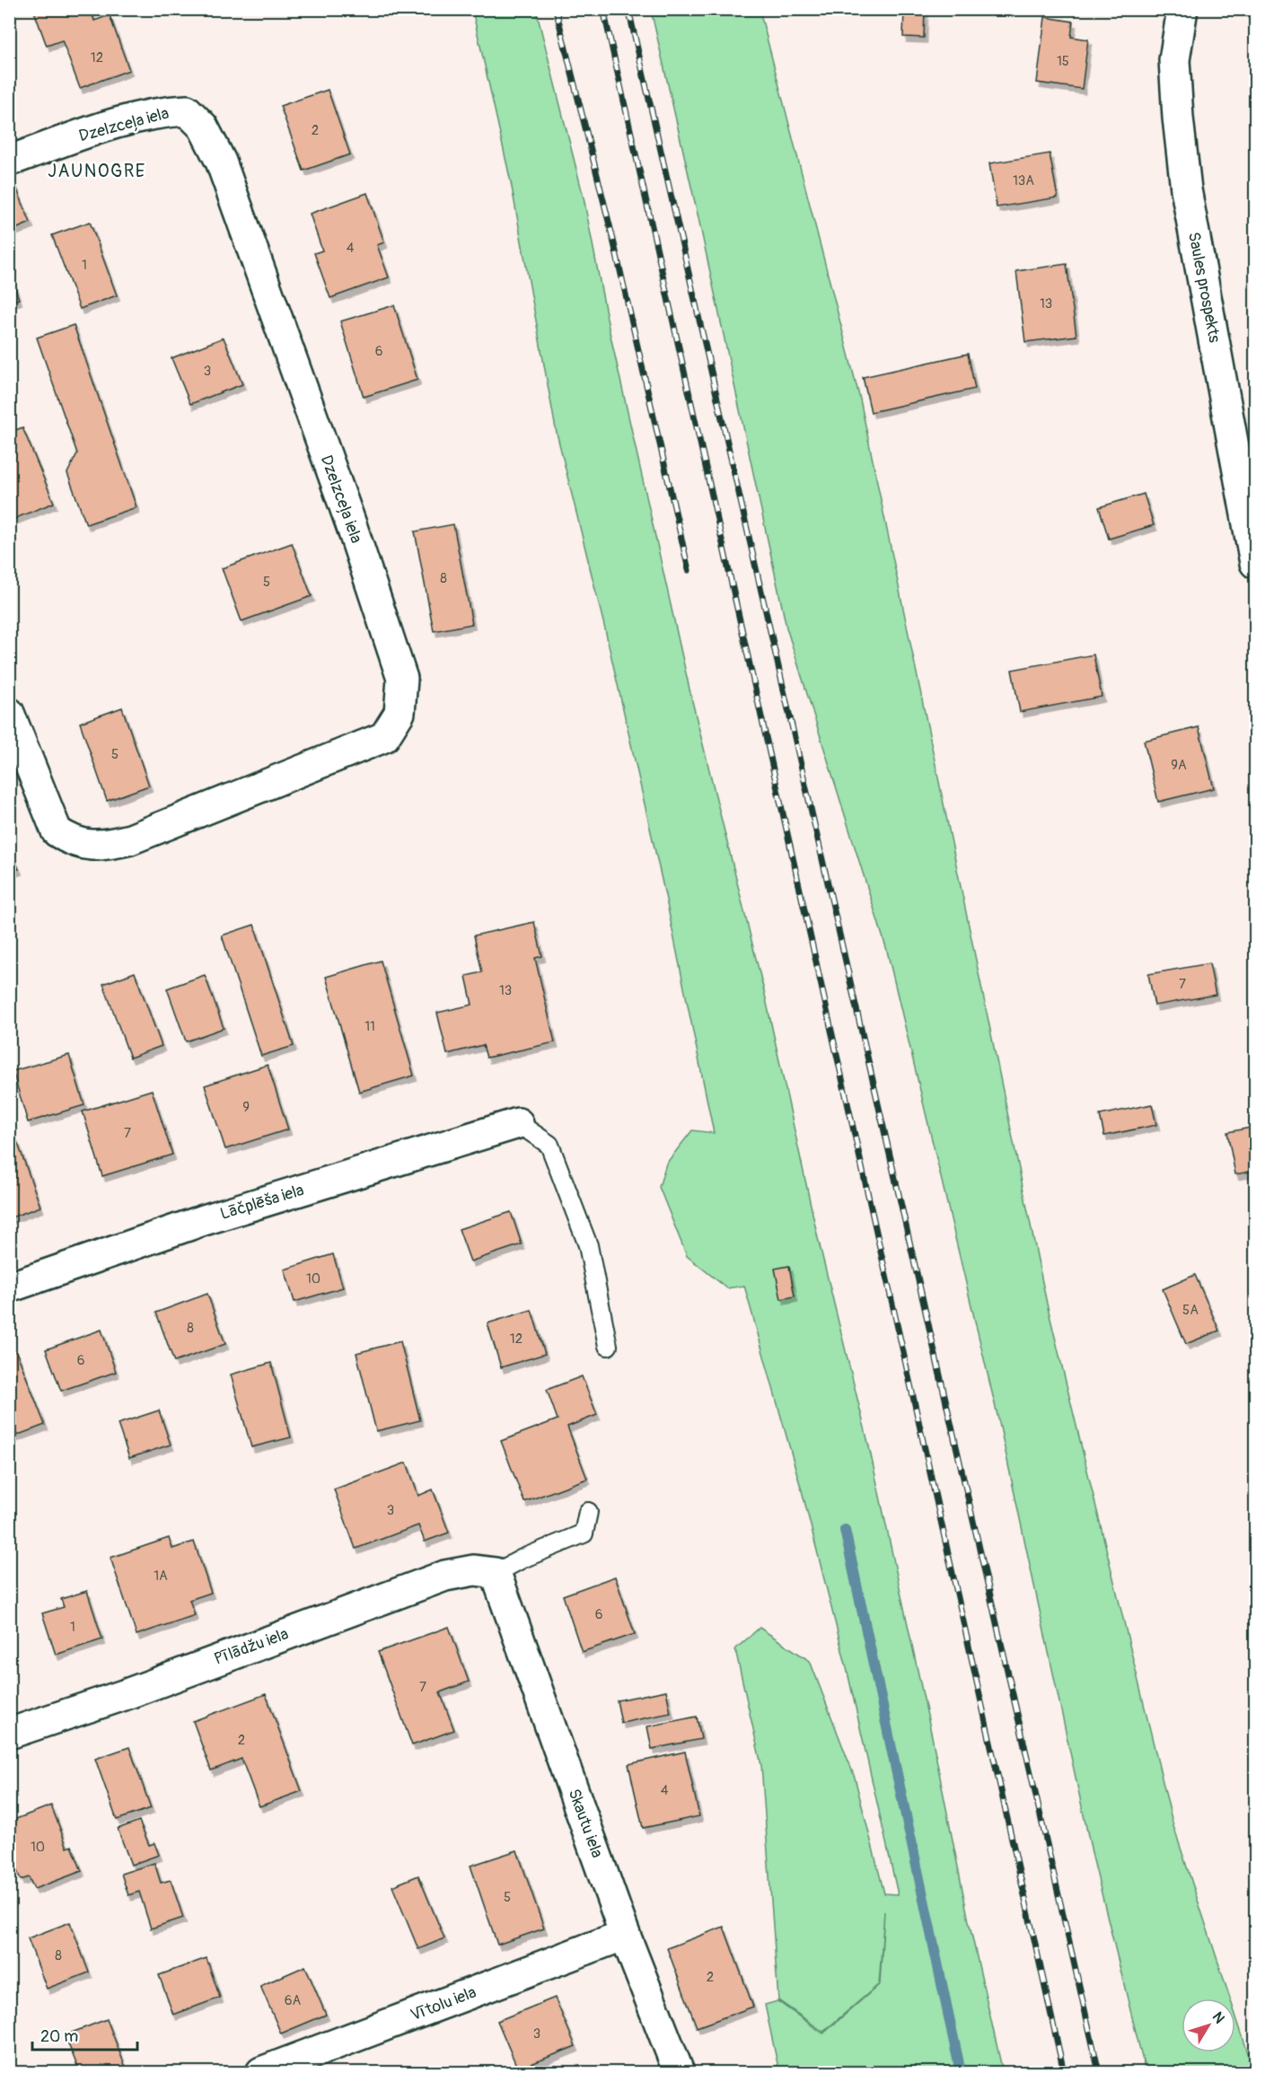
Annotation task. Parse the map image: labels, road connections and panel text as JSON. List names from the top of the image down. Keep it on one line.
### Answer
{"streets":{"street":["Dzelzceļa iela","Saules prospekts","Lāčplēša iela","Pīlādžu iela","Skautu iela","Vītolu iela"]},"crossings":[["Pīlādžu iela","Skautu iela"],["Skautu iela","Vītolu iela"]],"districts":["JAUNOGRE"],"house_numbers":["12","15","2","13A","4","1","13","6","3","8","5","5","9A","7","13","11","9","7","10","5A","8","12","6","3","1A","6","1","7","2","4","10","5","8","2","6A","3"],"scale_bar":"20 m","north":"top right"}
